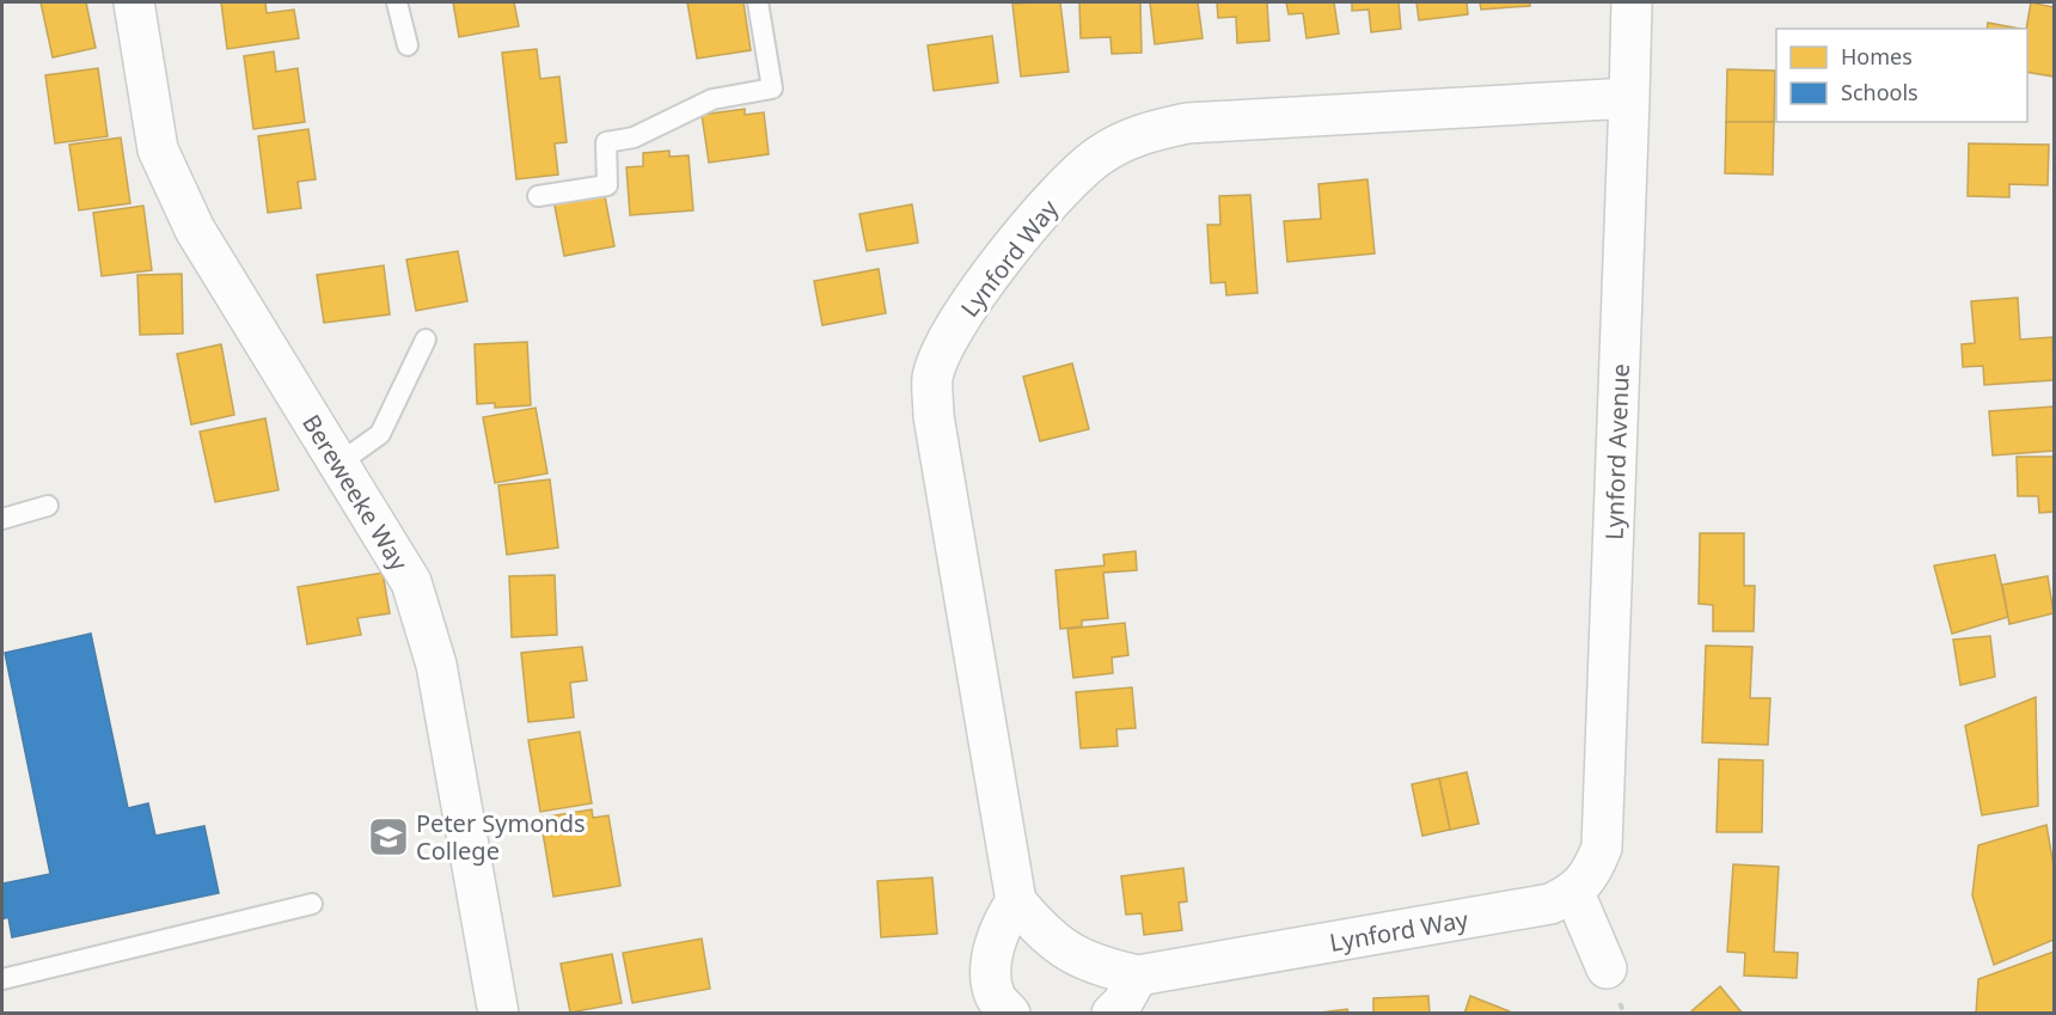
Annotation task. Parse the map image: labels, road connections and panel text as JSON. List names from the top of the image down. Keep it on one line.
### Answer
{"streets":{"street":["Lynford Way","Lynford Avenue","Bereweeke Way"]},"crossings":[["Lynford Way","Lynford Avenue"]],"places":{"school or university":["Peter Symonds College"]},"legend":["Homes","Schools"]}
